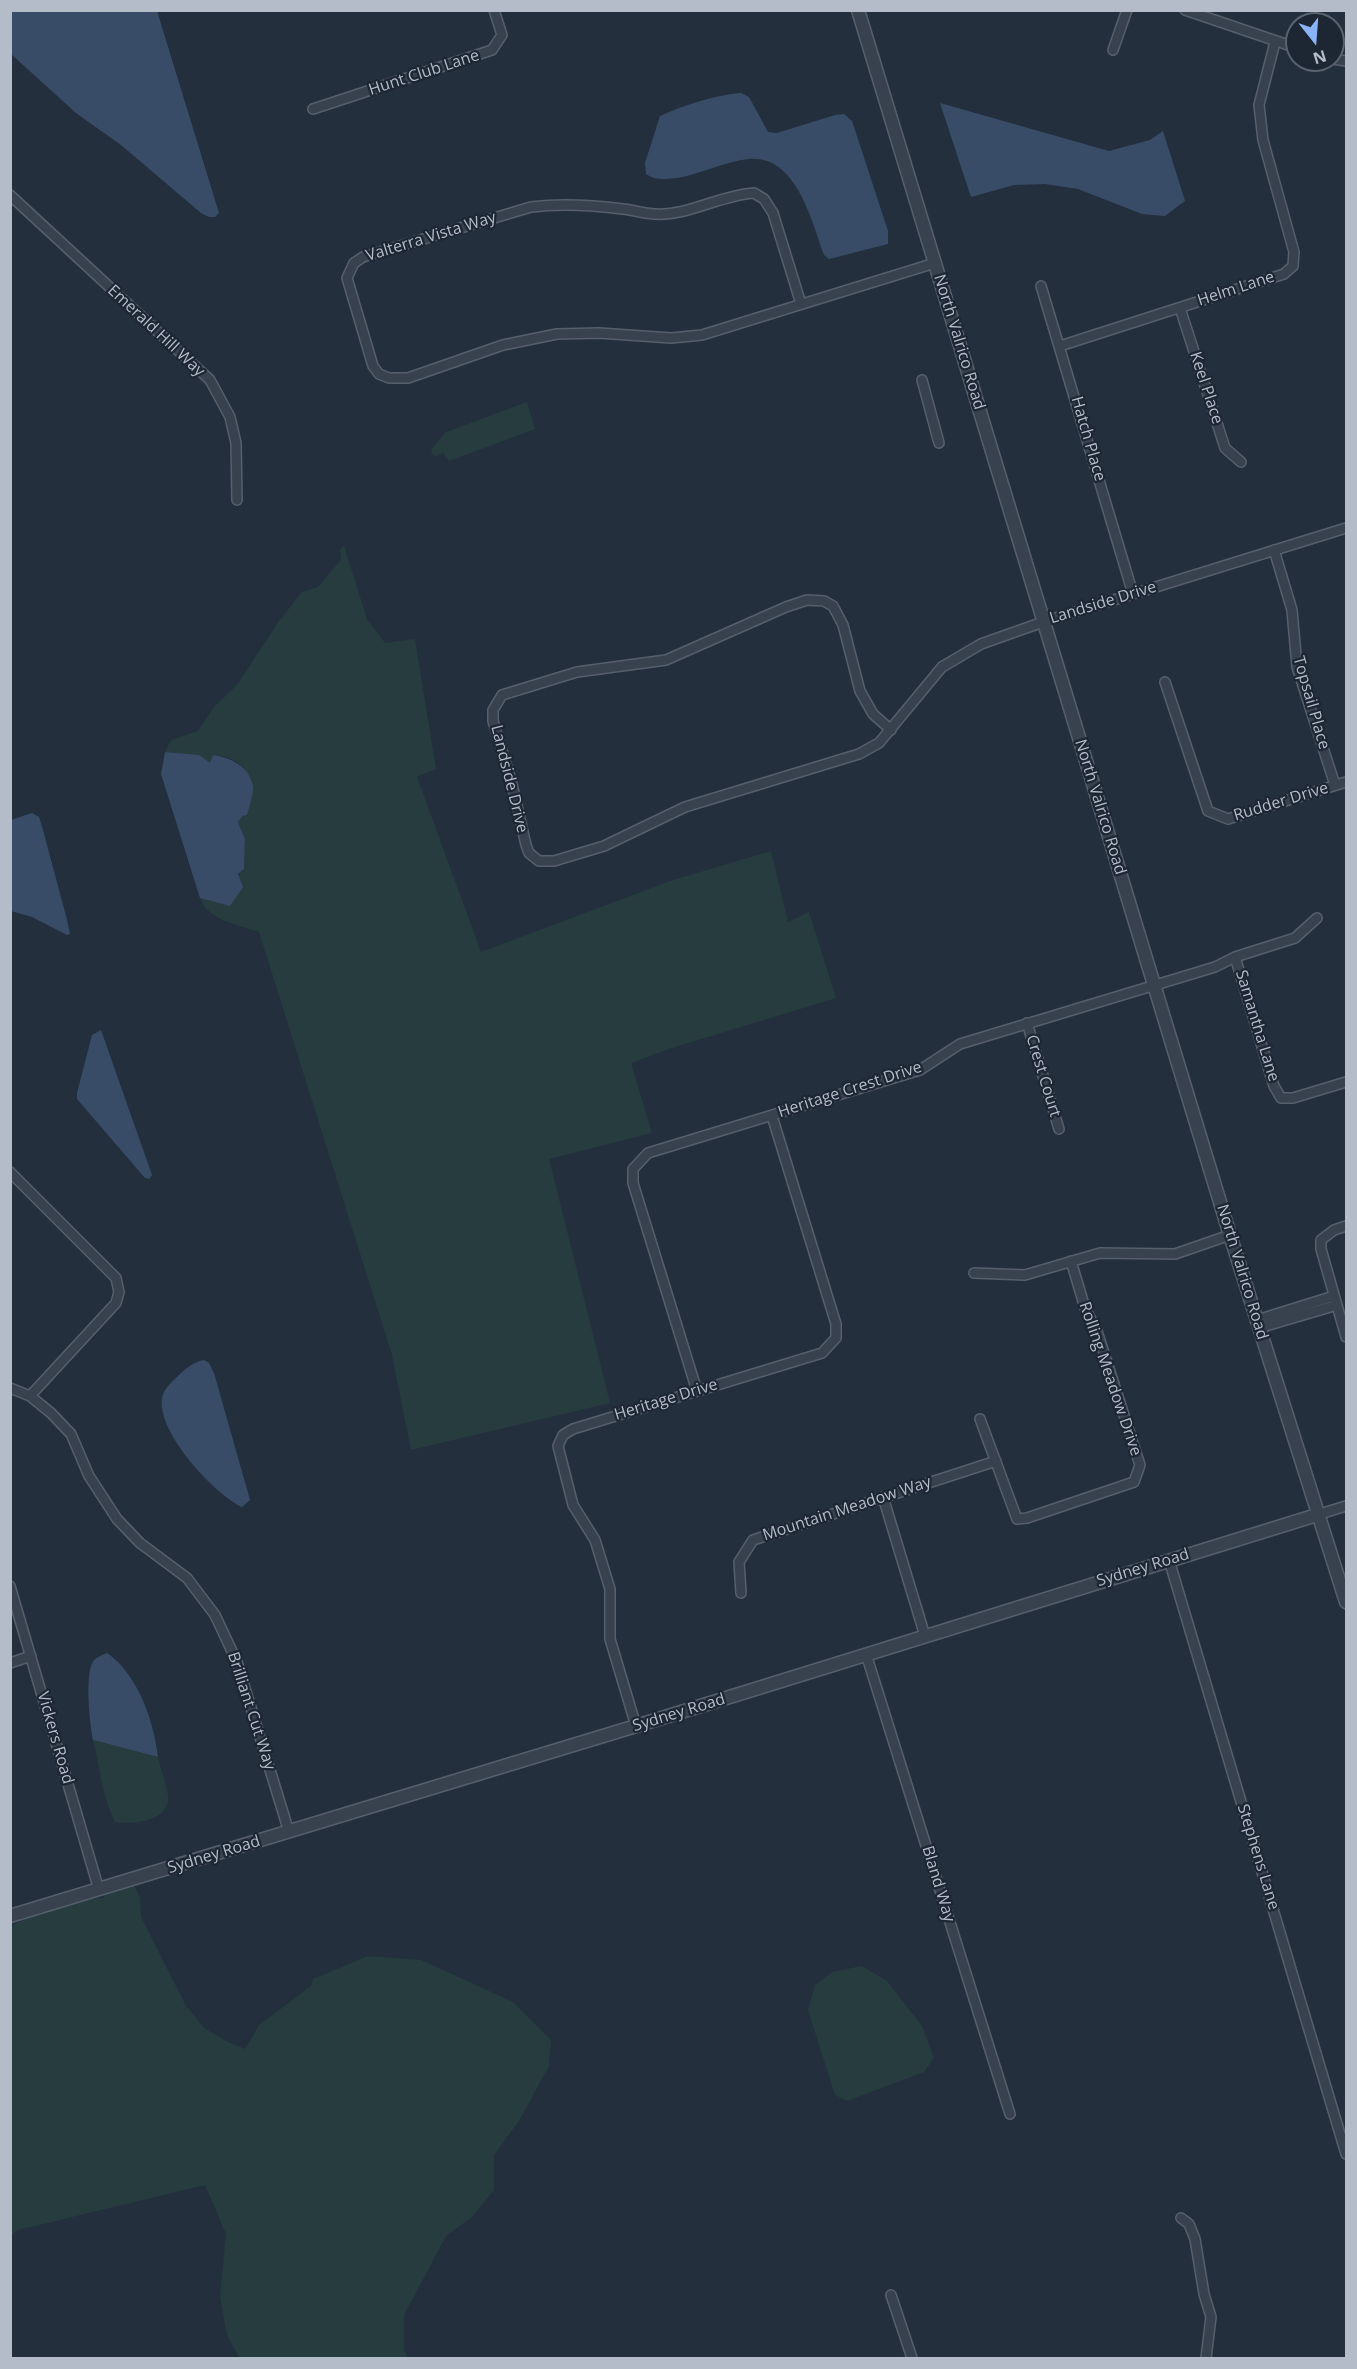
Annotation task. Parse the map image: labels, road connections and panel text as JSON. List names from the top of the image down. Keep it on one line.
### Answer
{"streets":{"street":["Hunt Club Lane","Valterra Vista Way","Helm Lane","Emerald Hill Way","North Valrico Road","Keel Place","Hatch Place","Landside Drive","Topsail Place","Rudder Drive","Samantha Lane","Crest Court","Heritage Crest Drive","Rolling Meadow Drive","Heritage Drive","Mountain Meadow Way","Sydney Road","Brilliant Cut Way","Vickers Road","Stephens Lane","Bland Way"]},"crossings":[["Valterra Vista Way","North Valrico Road"],["Helm Lane","Keel Place"],["Helm Lane","Hatch Place"],["North Valrico Road","Landside Drive"],["North Valrico Road","Heritage Crest Drive"],["North Valrico Road","Sydney Road"],["Hatch Place","Landside Drive"],["Landside Drive","Topsail Place"],["Topsail Place","Rudder Drive"],["Samantha Lane","Heritage Crest Drive"],["Crest Court","Heritage Crest Drive"],["Heritage Crest Drive","Heritage Drive"],["Rolling Meadow Drive","Mountain Meadow Way"],["Heritage Drive","Sydney Road"],["Sydney Road","Brilliant Cut Way"],["Sydney Road","Vickers Road"],["Sydney Road","Stephens Lane"],["Sydney Road","Bland Way"]],"north":"bottom"}
